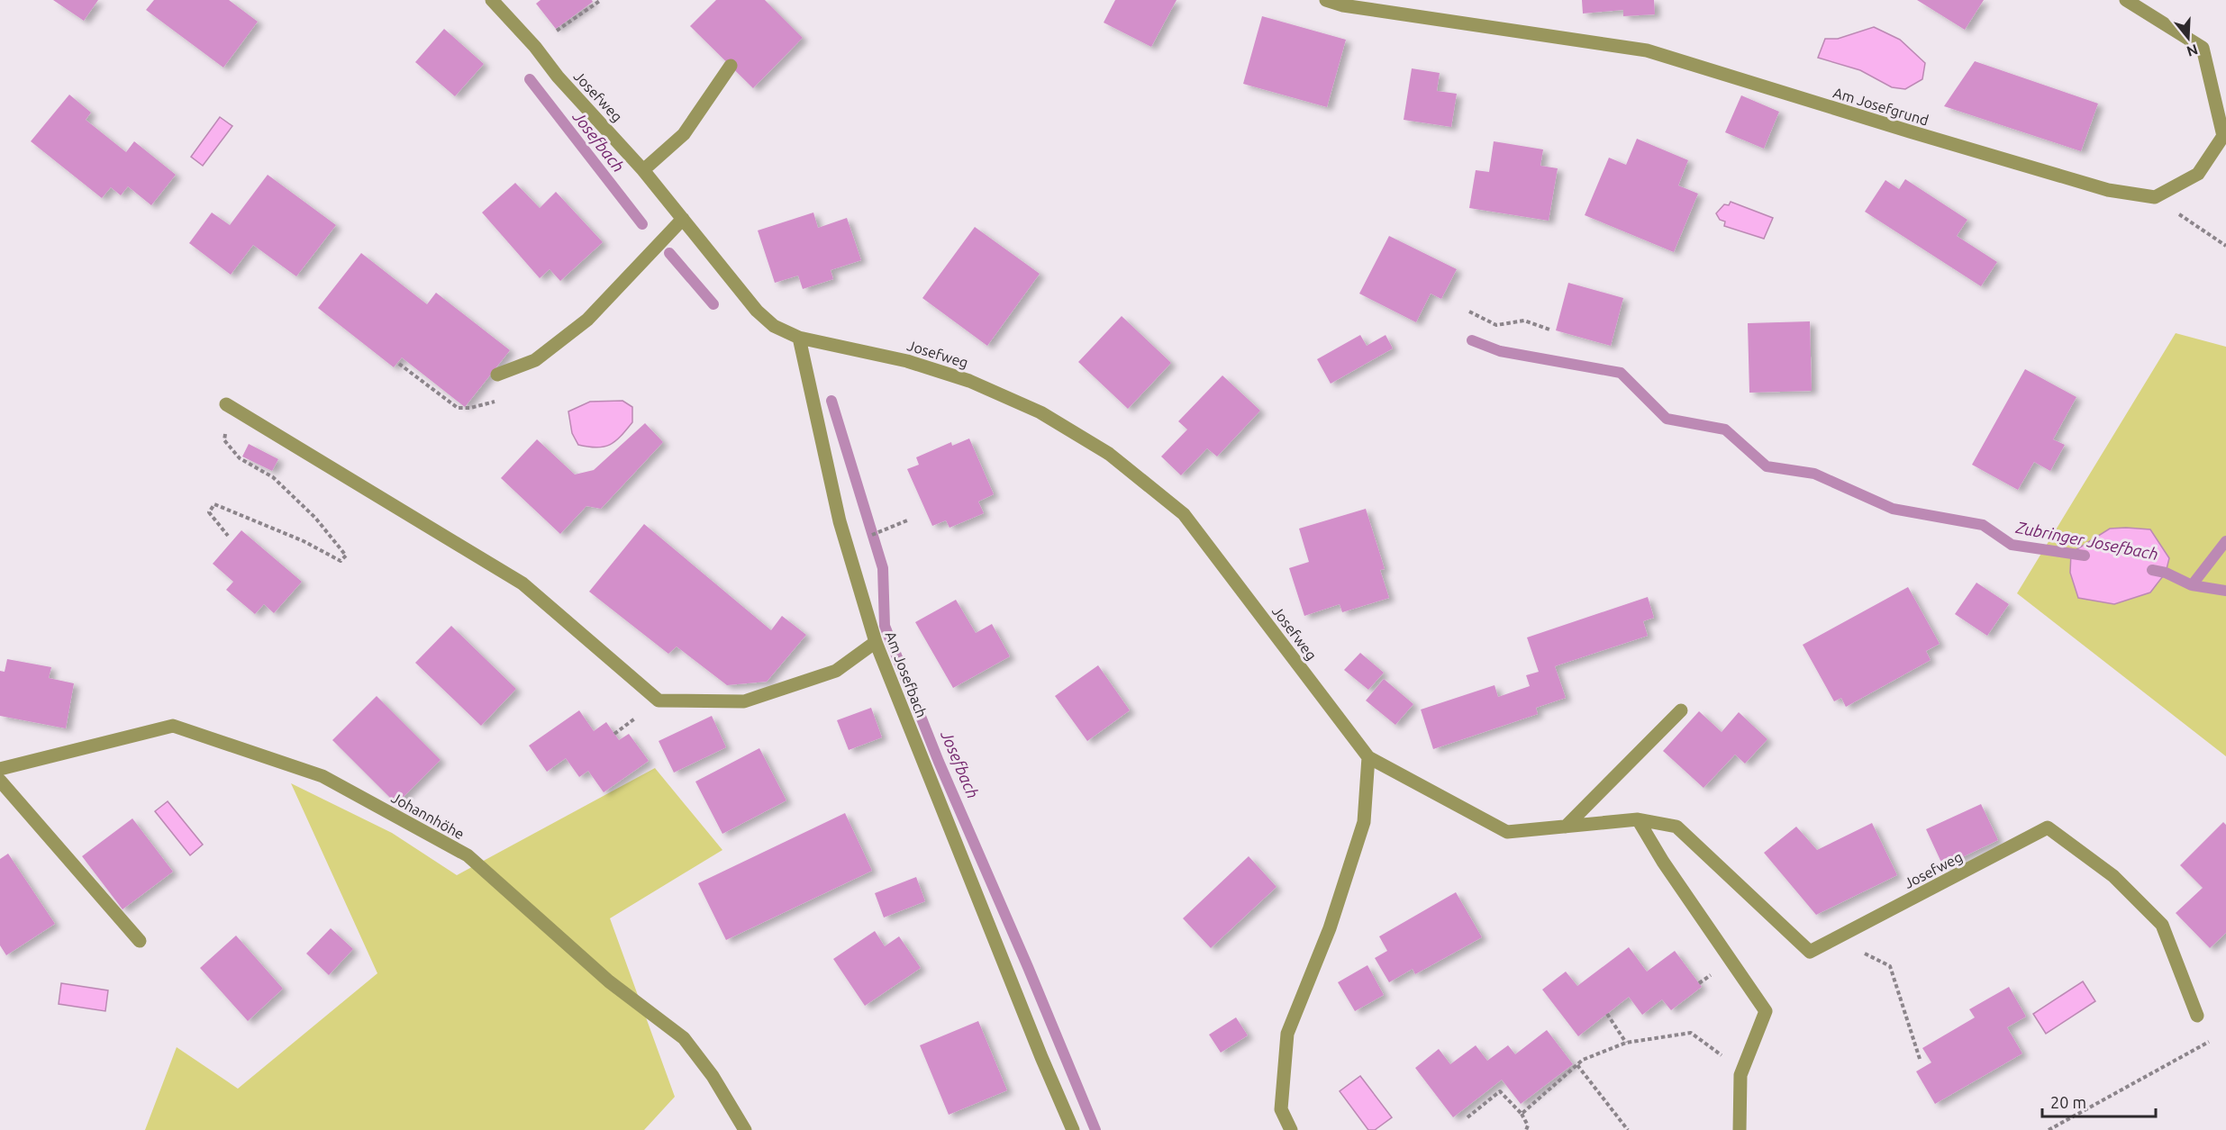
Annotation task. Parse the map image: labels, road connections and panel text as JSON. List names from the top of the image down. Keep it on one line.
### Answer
{"streets":{"street":["Josefweg","Am Josefgrund","Am Josefbach","Johannhöhe"]},"crossings":[["Josefweg","Am Josefbach"]],"water":["Josefbach","Zubringer Josefbach"],"scale_bar":"20 m","north":"bottom"}
